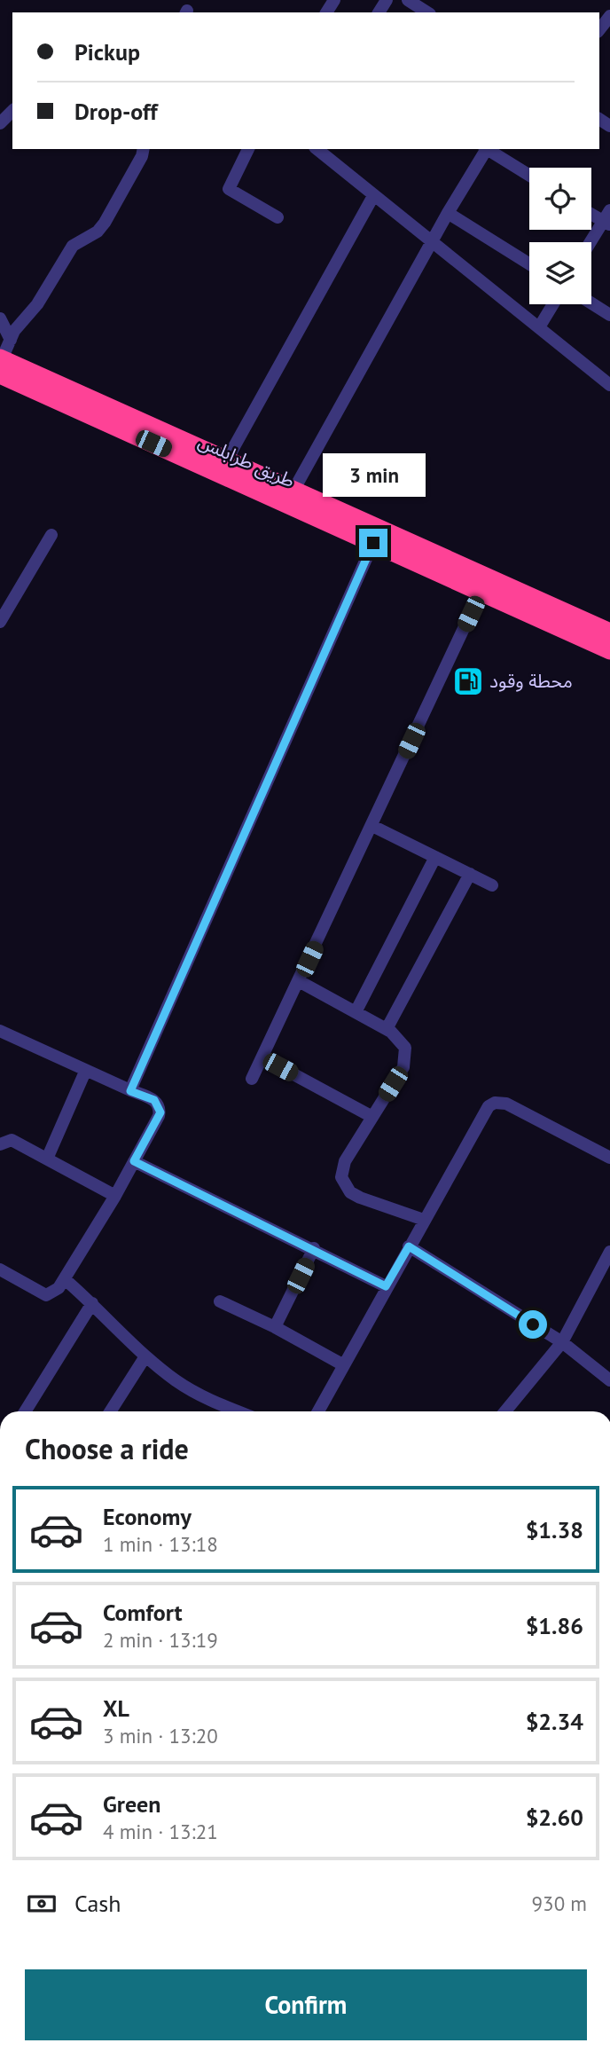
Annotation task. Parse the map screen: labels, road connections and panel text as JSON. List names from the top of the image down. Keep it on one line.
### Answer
{"streets":{"highway":["طريق طرابلس"]},"places":{"fuel station":["محطة وقود"]},"page":{"banner":["Pickup","Drop-off"],"bubble":"3 min","heading":"Choose a ride","list":[{"name":"Economy","note":"1 min · 13:18","value":"$1.38"},{"name":"Comfort","note":"2 min · 13:19","value":"$1.86"},{"name":"XL","note":"3 min · 13:20","value":"$2.34"},{"name":"Green","note":"4 min · 13:21","value":"$2.60"}],"pay":["Cash","930 m"],"buttons":"Confirm"}}
